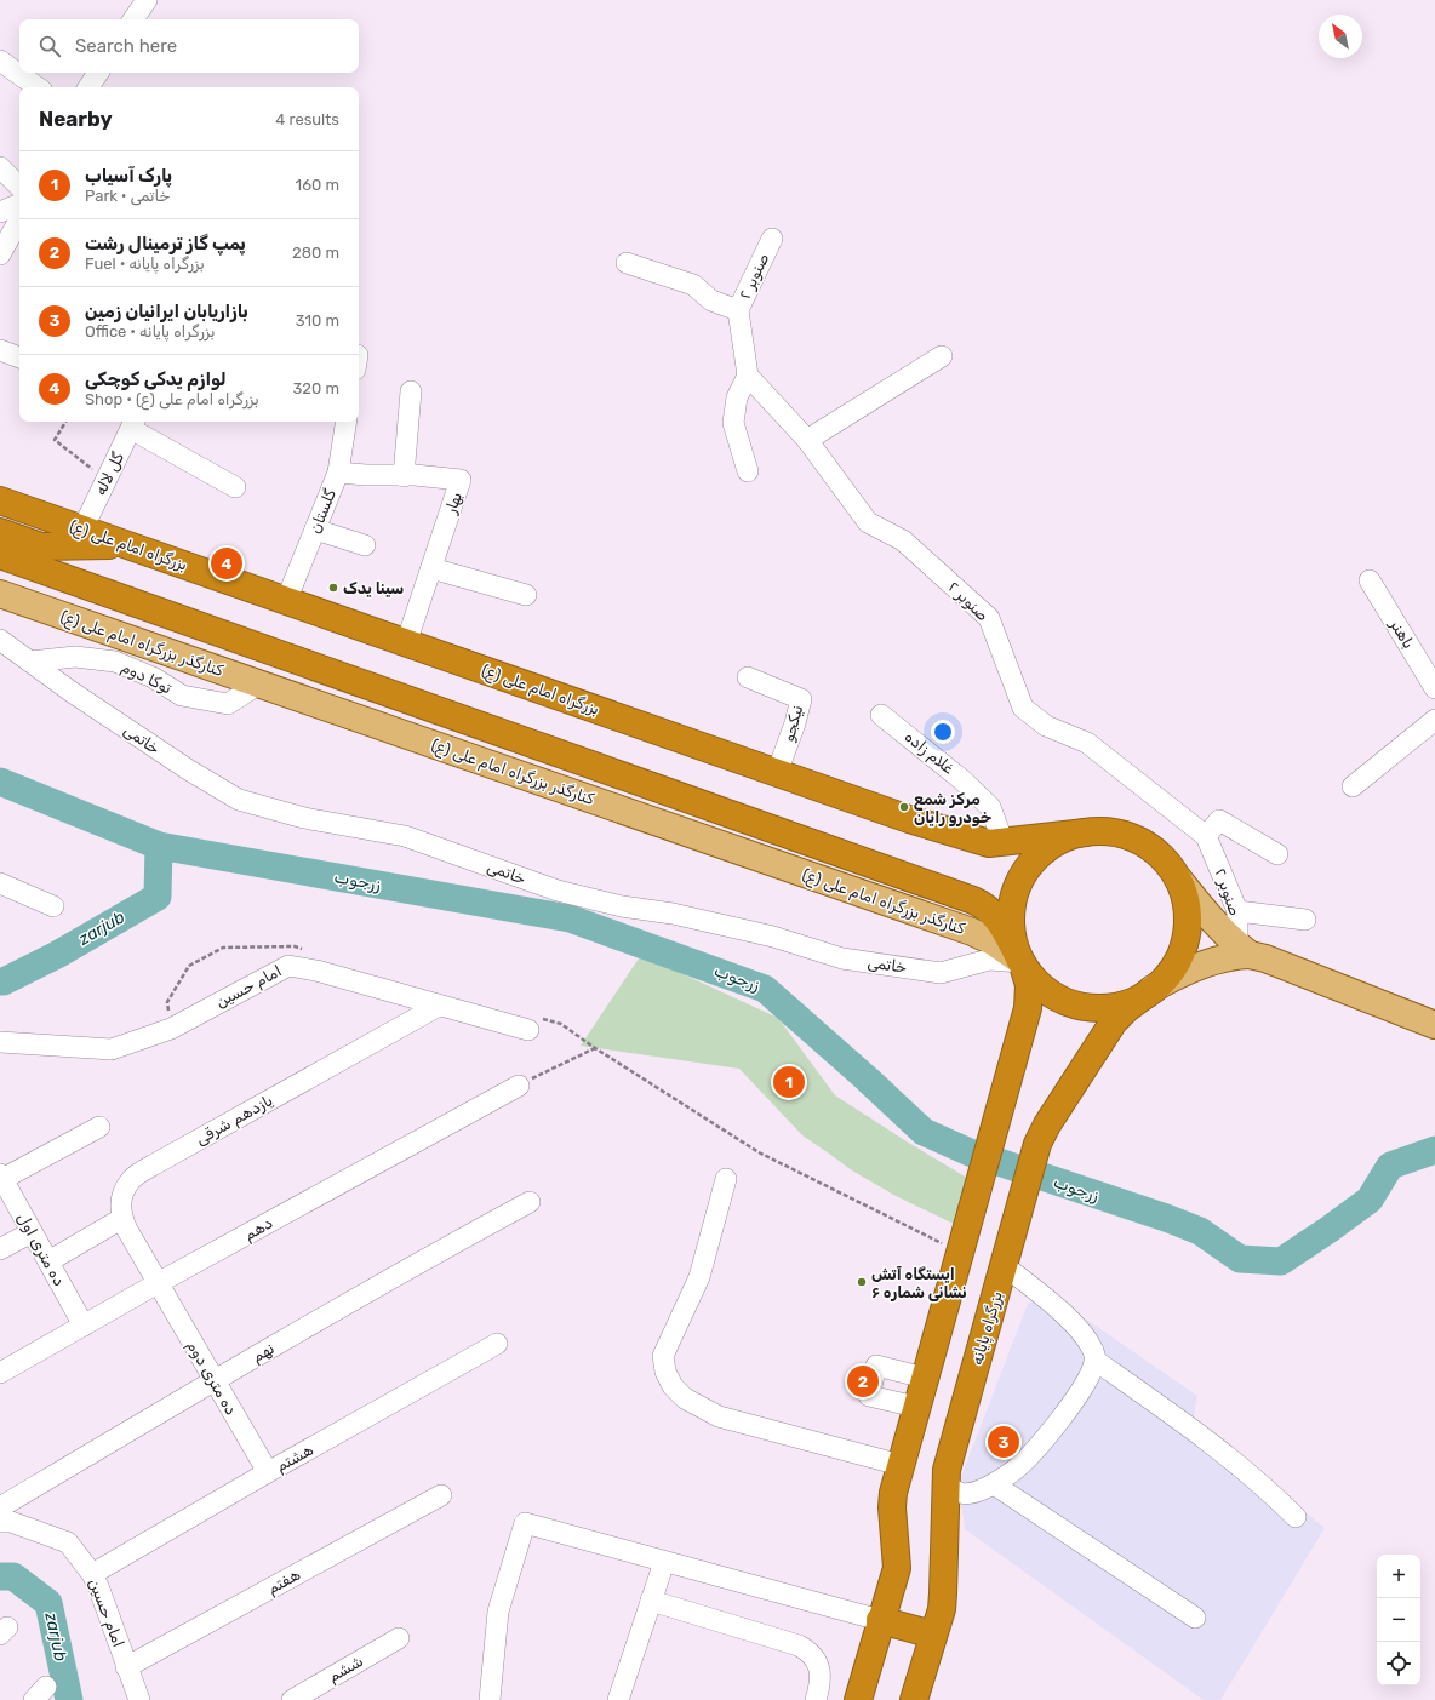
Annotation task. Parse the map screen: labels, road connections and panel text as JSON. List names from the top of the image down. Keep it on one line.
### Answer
{"streets":{"highway":["بزرگراه امام علی (ع)","بزرگراه پایانه"],"main road":["کنارگذر بزرگراه امام علی (ع)"],"street":["صنوبر ۲","گل لاله","بهار","گلستان","باهنر","توکا دوم","نیکجو","خاتمی","غلام زاده","امام حسین","یازدهم شرقی","دهم","ده متری اول","نهم","ده متری دوم","هشتم","هفتم","ششم"]},"crossings":[["گل لاله","بزرگراه امام علی (ع)"],["بهار","گلستان"],["بهار","بزرگراه امام علی (ع)"],["گلستان","بزرگراه امام علی (ع)"],["بزرگراه امام علی (ع)","نیکجو"],["بزرگراه امام علی (ع)","غلام زاده"],["کنارگذر بزرگراه امام علی (ع)","توکا دوم"],["کنارگذر بزرگراه امام علی (ع)","خاتمی"],["توکا دوم","خاتمی"],["امام حسین","یازدهم شرقی"],["امام حسین","هشتم"],["امام حسین","هفتم"],["دهم","ده متری اول"],["دهم","ده متری دوم"],["نهم","ده متری دوم"],["ده متری دوم","هشتم"]],"water":["زرجوب","zarjub"],"places":["سینا یدک","مرکز شمع خودرو رایان","ایستگاه آتش نشانی شماره ۶"],"north":"top left","page":{"search":"Search here","heading":["Nearby","4 results"],"list":[{"mark":"1","name":"پارک آسیاب","note":"Park · خاتمی","value":"160 m"},{"mark":"2","name":"پمپ گاز ترمینال رشت","note":"Fuel · بزرگراه پایانه","value":"280 m"},{"mark":"3","name":"بازاریابان ایرانیان زمین","note":"Office · بزرگراه پایانه","value":"310 m"},{"mark":"4","name":"لوازم یدکی کوچکی","note":"Shop · بزرگراه امام علی (ع)","value":"320 m"}],"pins":["4","1","2","3"],"map_buttons":["+","−"]}}
